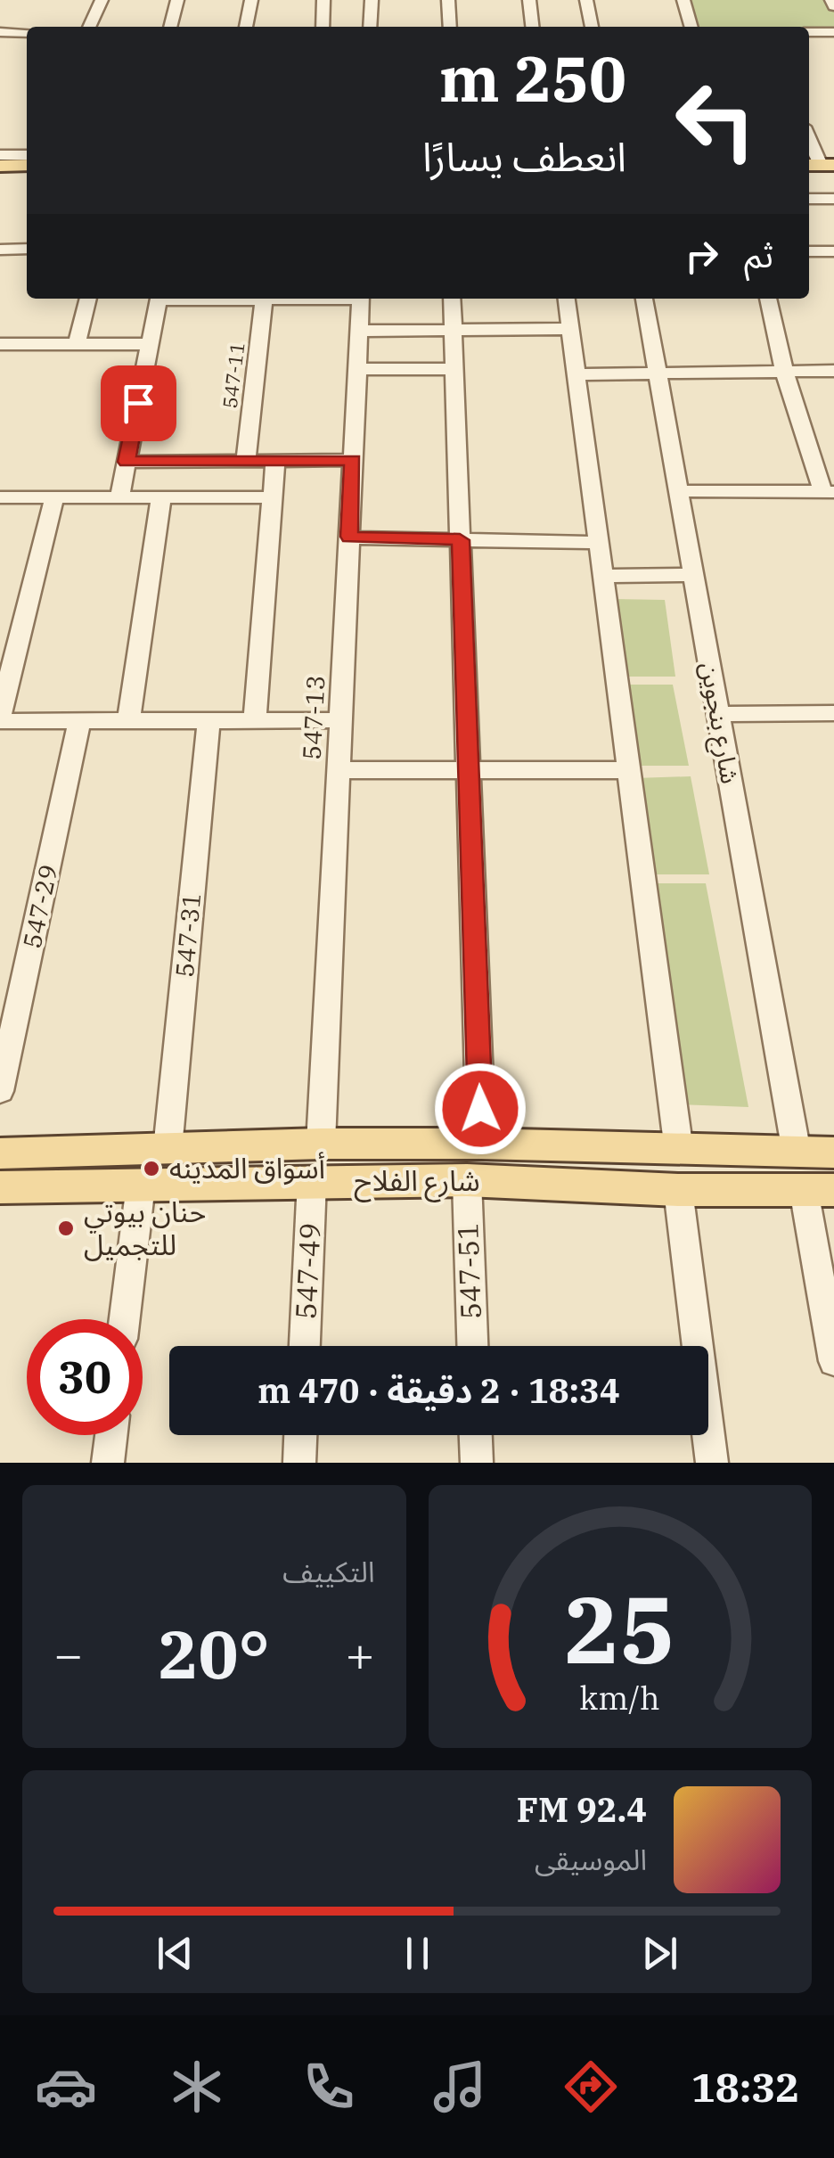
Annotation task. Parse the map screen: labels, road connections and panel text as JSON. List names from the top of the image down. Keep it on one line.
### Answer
{"streets":{"main road":["شارع الفلاح"],"street":["547-11","547-13","شارع بنجوين","547-29","547-31","547-49","547-51"]},"crossings":[["547-13","شارع الفلاح"],["شارع بنجوين","شارع الفلاح"],["547-31","شارع الفلاح"],["شارع الفلاح","547-49"],["شارع الفلاح","547-51"]],"places":["أسواق المدينه","حنان بيوتي للتجميل"],"page":{"turn":["250 m","انعطف يسارًا"],"then":"ثم","limit":"30","trip":"18:34 · 2 دقيقة · 470 m","tile":"التكييف","heat":["−","20°","+"],"song":["92.4 FM","الموسيقى"],"tabs":"18:32","gauge":["25","km/h"]}}
